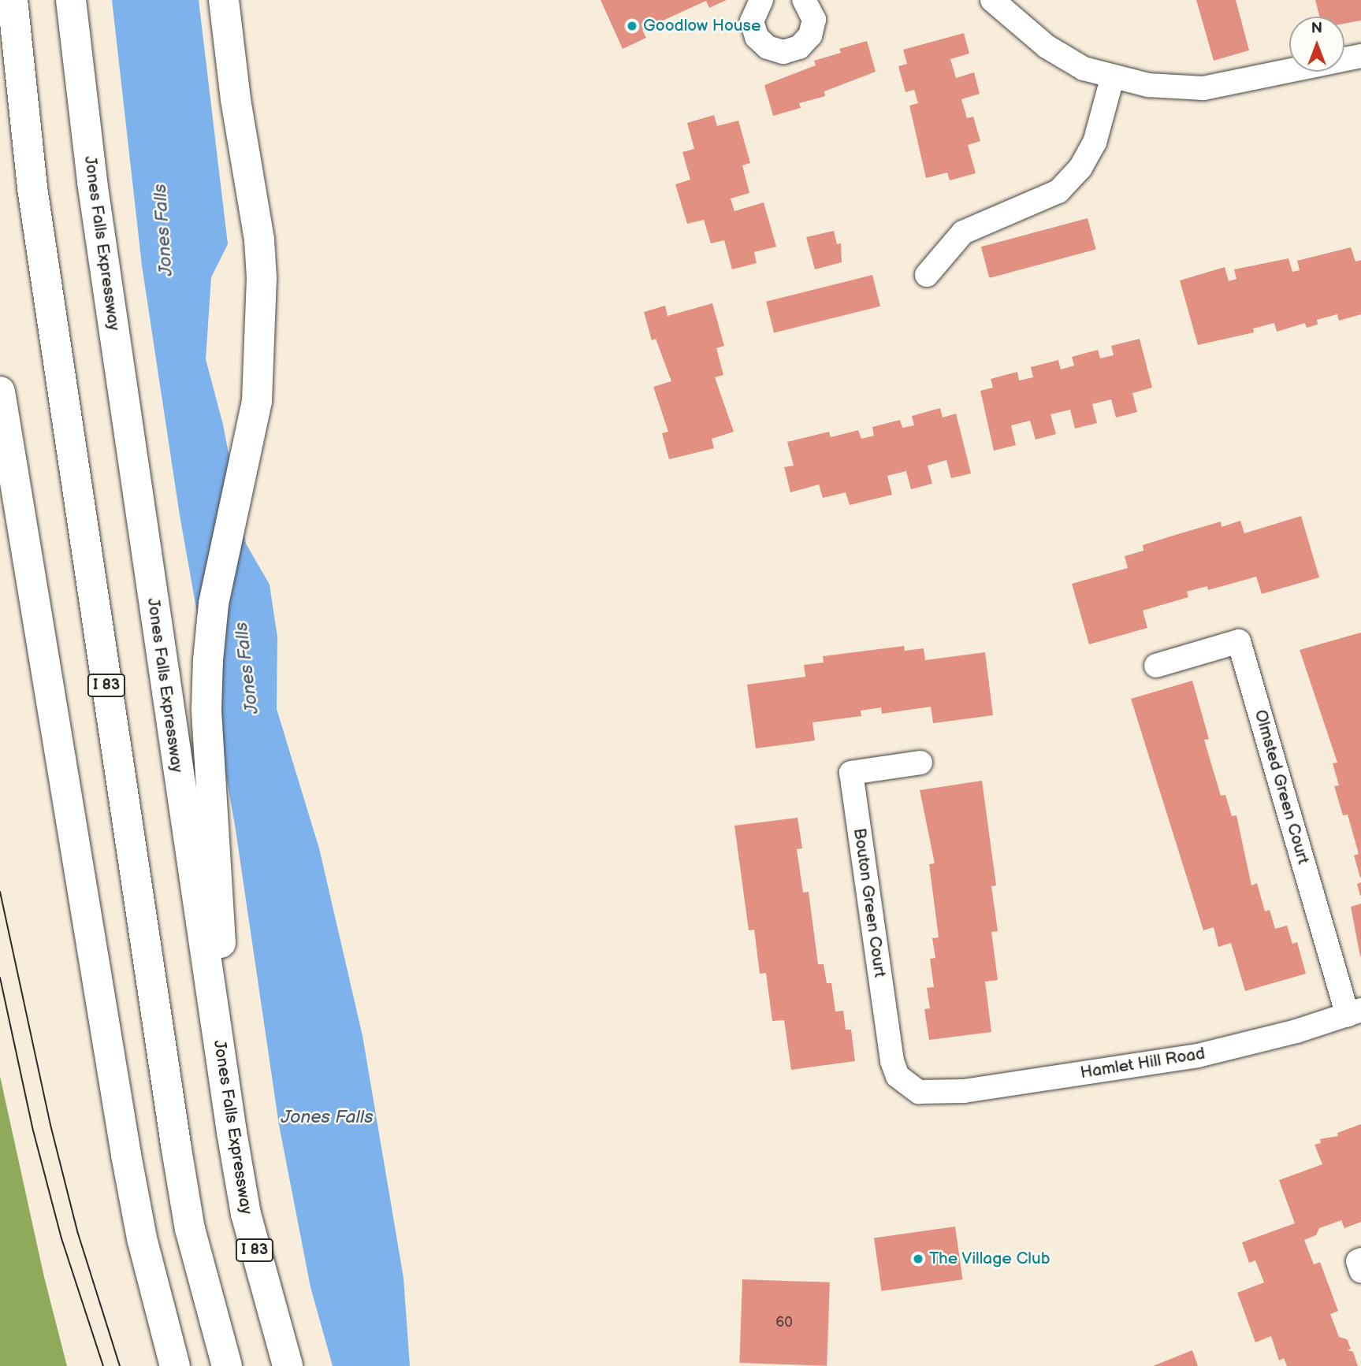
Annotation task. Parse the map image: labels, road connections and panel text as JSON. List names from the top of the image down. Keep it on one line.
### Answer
{"streets":{"highway":["Jones Falls Expressway","I 83"],"street":["Olmsted Green Court","Bouton Green Court","Hamlet Hill Road"]},"crossings":[["Olmsted Green Court","Hamlet Hill Road"],["Bouton Green Court","Hamlet Hill Road"]],"water":["Jones Falls"],"places":["Goodlow House","The Village Club"],"house_numbers":["60"],"north":"top"}
